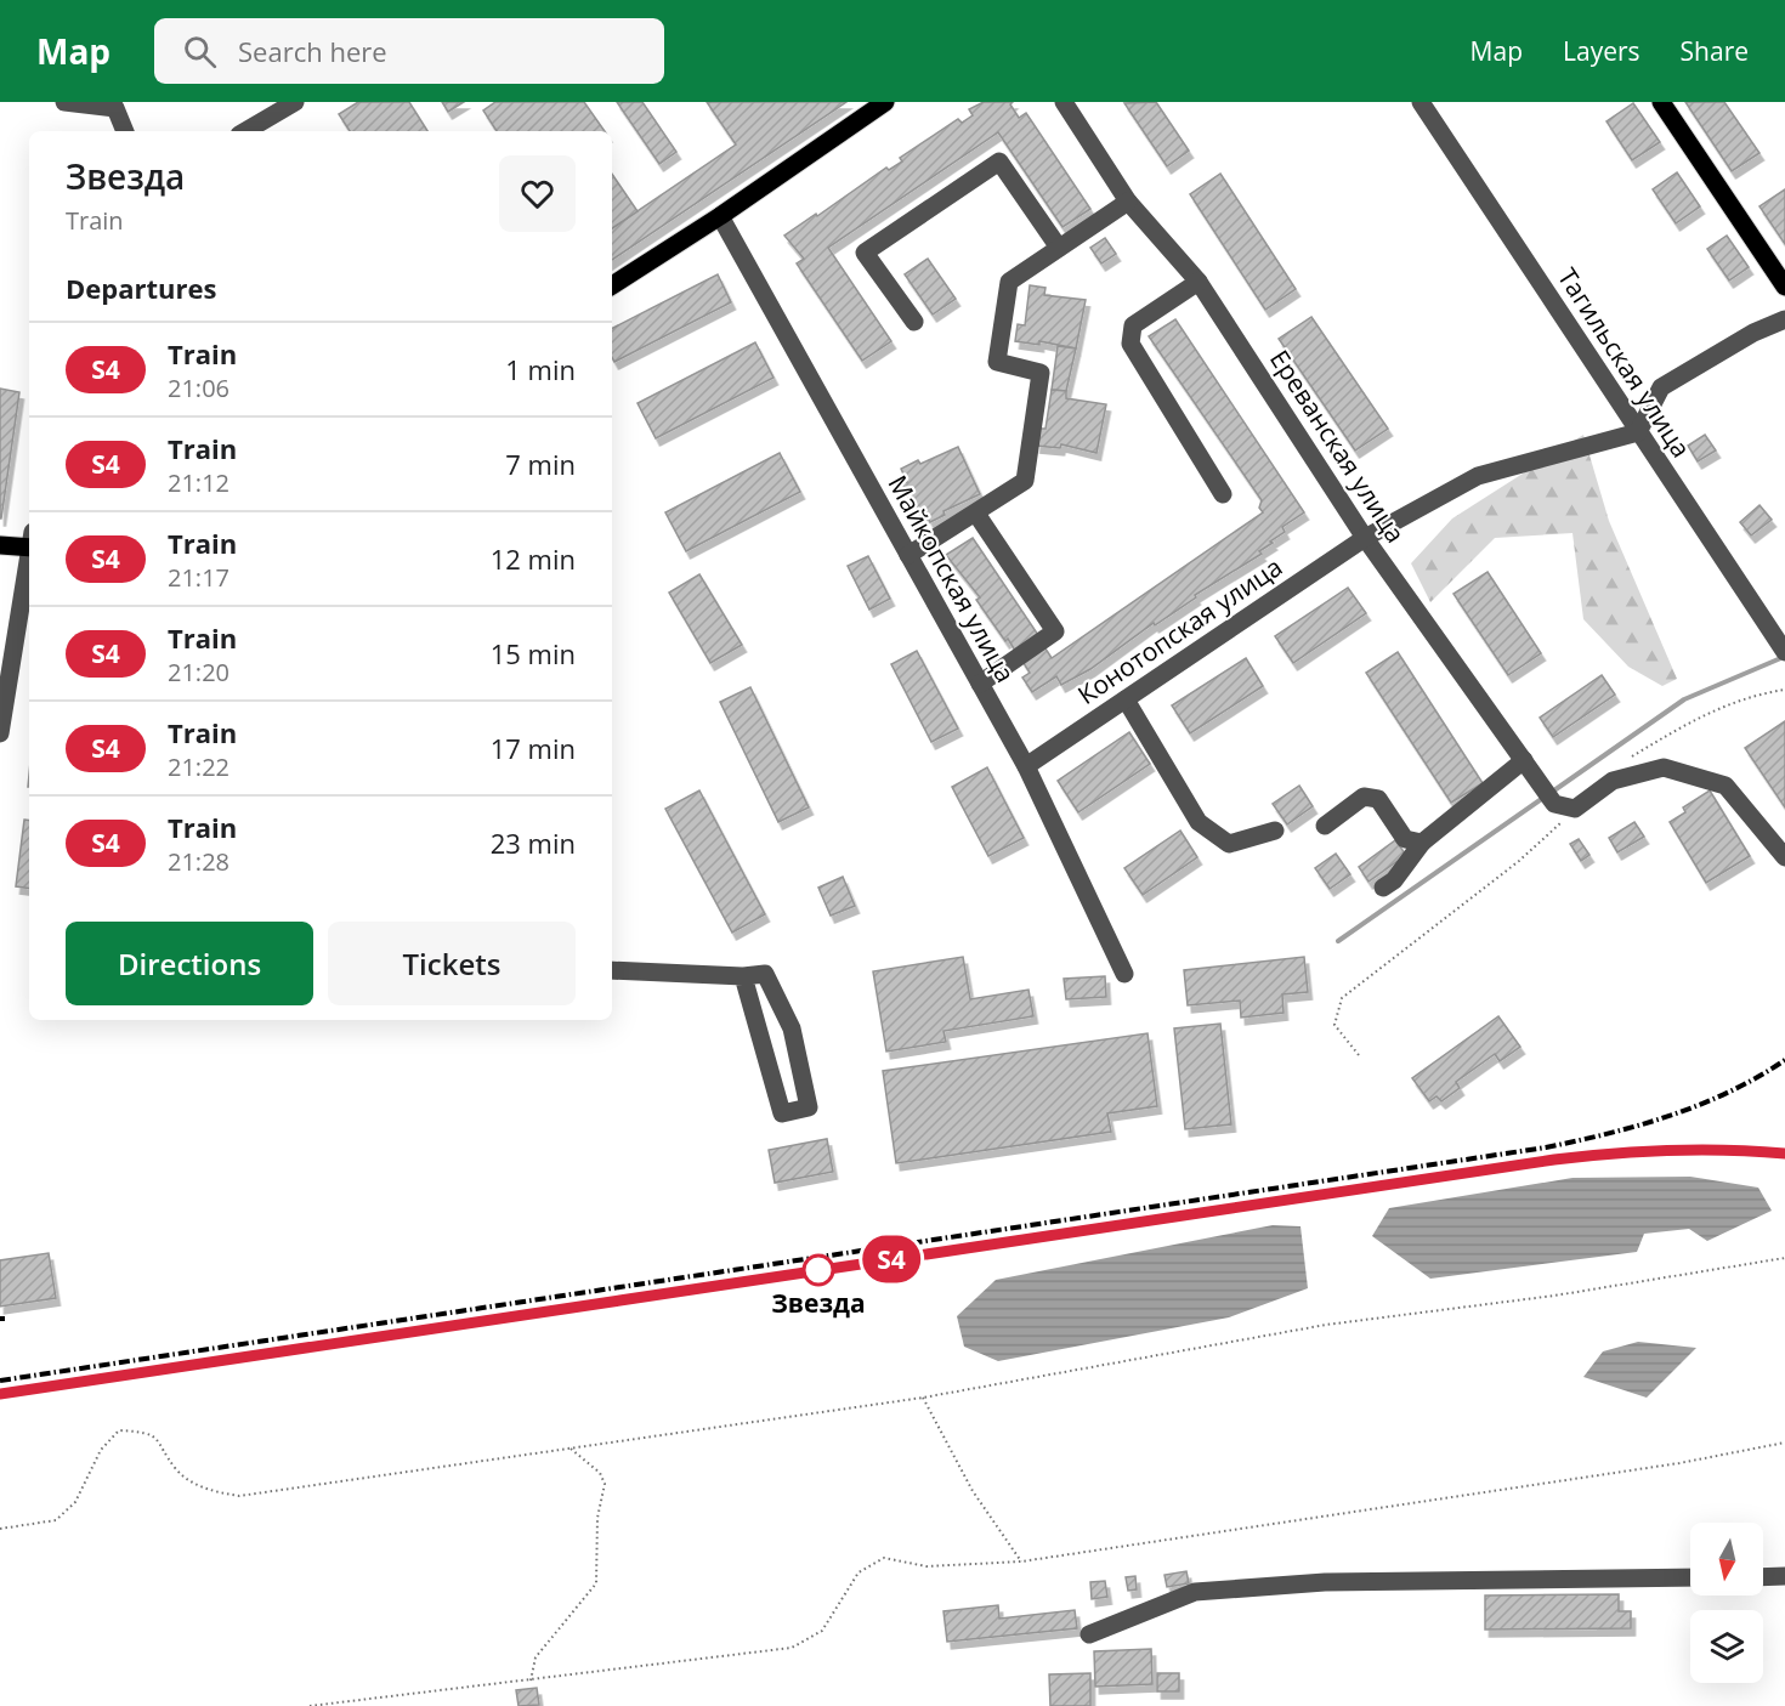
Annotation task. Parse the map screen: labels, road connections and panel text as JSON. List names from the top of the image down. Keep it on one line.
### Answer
{"streets":{"street":["Тагильская улица","Ереванская улица","Майкопская улица","Конотопская улица"]},"crossings":[["Тагильская улица","Конотопская улица"],["Ереванская улица","Конотопская улица"],["Майкопская улица","Конотопская улица"]],"places":["Звезда"],"north":"bottom","page":{"header":"Map","search":"Search here","nav":["Map","Layers","Share"],"on_map":"S4","heading":[["Звезда","Train"],"Departures"],"list":[{"mark":"S4","name":"Train","note":"21:06","value":"1 min"},{"mark":"S4","name":"Train","note":"21:12","value":"7 min"},{"mark":"S4","name":"Train","note":"21:17","value":"12 min"},{"mark":"S4","name":"Train","note":"21:20","value":"15 min"},{"mark":"S4","name":"Train","note":"21:22","value":"17 min"},{"mark":"S4","name":"Train","note":"21:28","value":"23 min"}],"buttons":["Directions","Tickets"]}}
